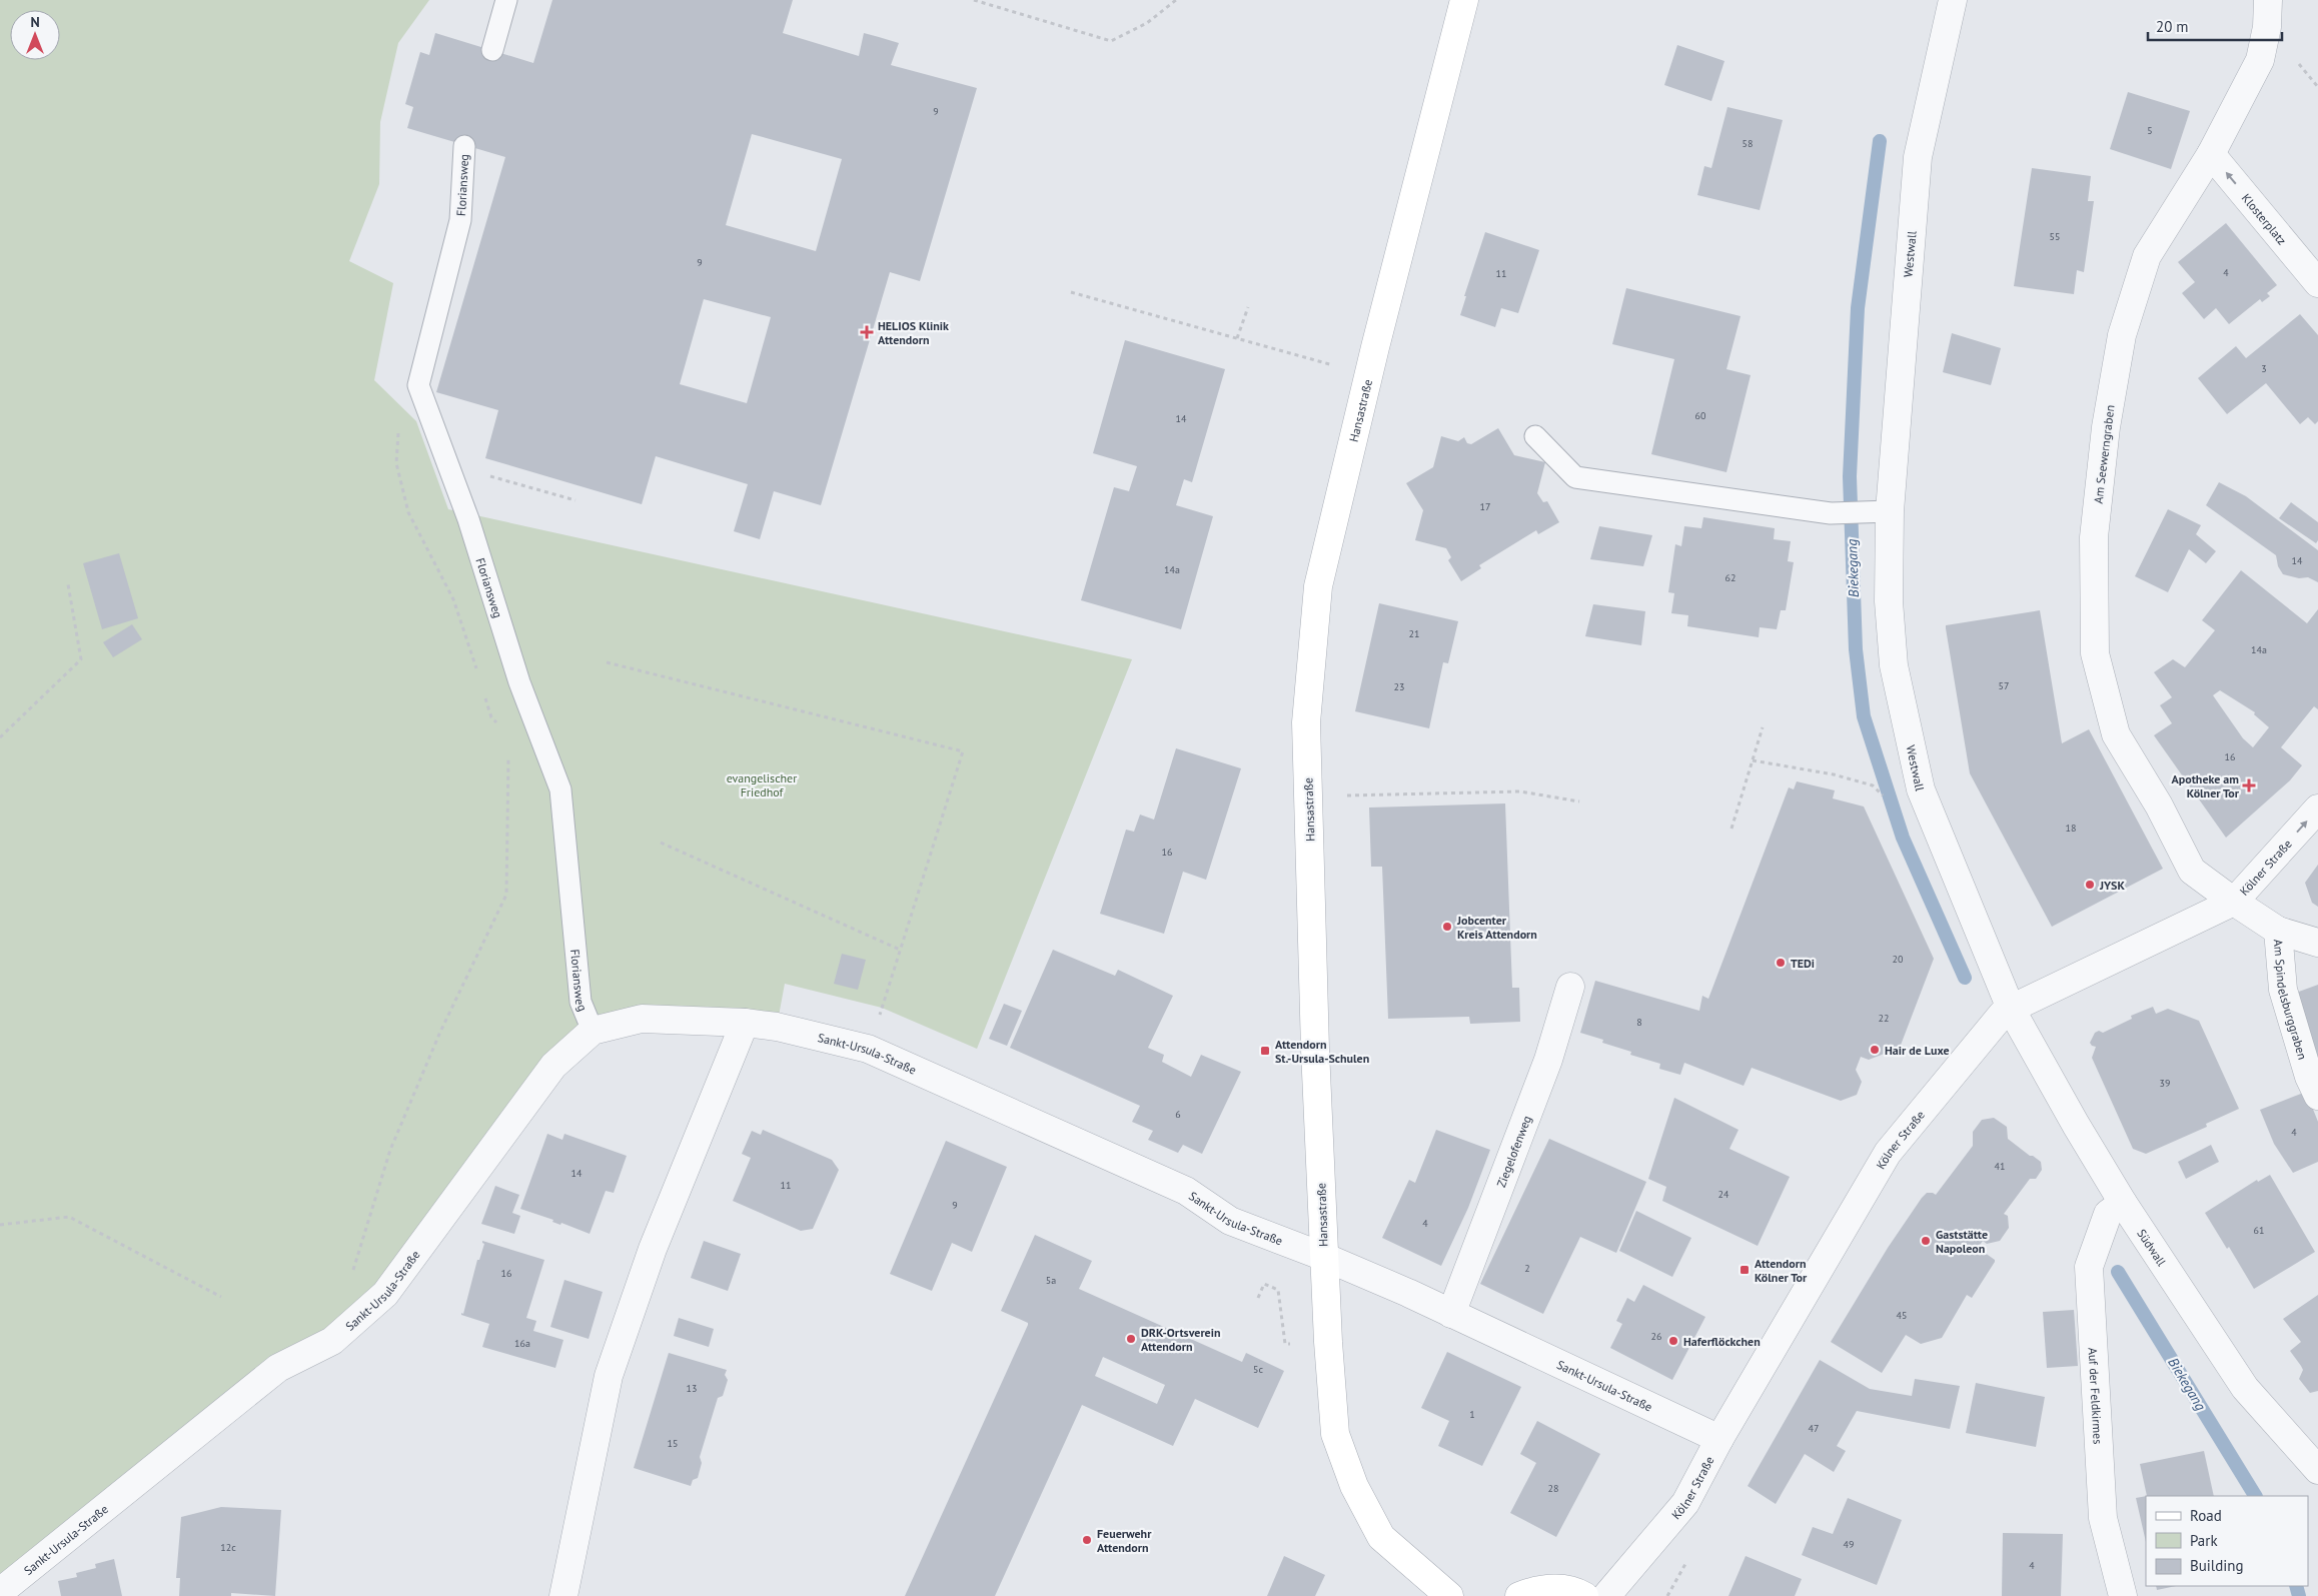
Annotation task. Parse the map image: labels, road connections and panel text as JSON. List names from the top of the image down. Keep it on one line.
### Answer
{"streets":{"main road":["Hansastraße"],"street":["Klosterplatz","Westwall","Am Seewerngraben","Kölner Straße","Am Spindelsburggraben","Sankt-Ursula-Straße","Ziegelofenweg","Südwall","Auf der Feldkirmes"],"lane":["Floriansweg"]},"crossings":[["Floriansweg","Sankt-Ursula-Straße"],["Klosterplatz","Am Seewerngraben"],["Westwall","Kölner Straße"],["Westwall","Südwall"],["Hansastraße","Sankt-Ursula-Straße"],["Am Seewerngraben","Kölner Straße"],["Am Seewerngraben","Am Spindelsburggraben"],["Kölner Straße","Sankt-Ursula-Straße"],["Kölner Straße","Südwall"],["Sankt-Ursula-Straße","Ziegelofenweg"],["Südwall","Auf der Feldkirmes"]],"one_way":["Klosterplatz"],"water":["Biekegang"],"parks":["evangelischer Friedhof"],"places":{"health":["HELIOS Klinik Attendorn","Apotheke am Kölner Tor"],"other":["JYSK","Jobcenter Kreis Attendorn","TEDi","Hair de Luxe","Gaststätte Napoleon","DRK-Ortsverein Attendorn","Haferflöckchen","Feuerwehr Attendorn"],"transit":["Attendorn St.-Ursula-Schulen","Attendorn Kölner Tor"]},"house_numbers":["9","5","58","55","9","4","11","3","60","14","17","14","14a","62","21","14a","57","23","16","18","16","20","22","8","39","6","4","41","14","11","24","9","4","61","2","16","5a","45","26","16a","5c","13","1","47","15","28","49","12c","4"],"legend":["Road","Park","Building"],"scale_bar":"20 m","north":"top"}
